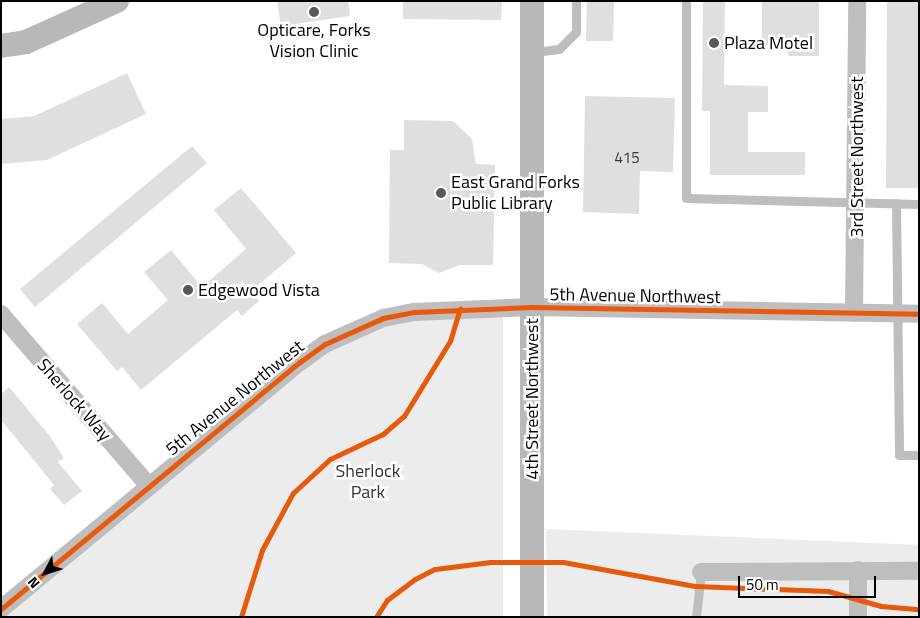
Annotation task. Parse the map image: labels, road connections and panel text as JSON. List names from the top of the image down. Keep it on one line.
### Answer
{"streets":{"street":["3rd Street Northwest","5th Avenue Northwest","4th Street Northwest","Sherlock Way"]},"crossings":[["3rd Street Northwest","5th Avenue Northwest"],["5th Avenue Northwest","4th Street Northwest"],["5th Avenue Northwest","Sherlock Way"]],"parks":["Sherlock Park"],"places":["Opticare, Forks Vision Clinic","Plaza Motel","East Grand Forks Public Library","Edgewood Vista"],"house_numbers":["415"],"scale_bar":"50 m","north":"bottom left"}
